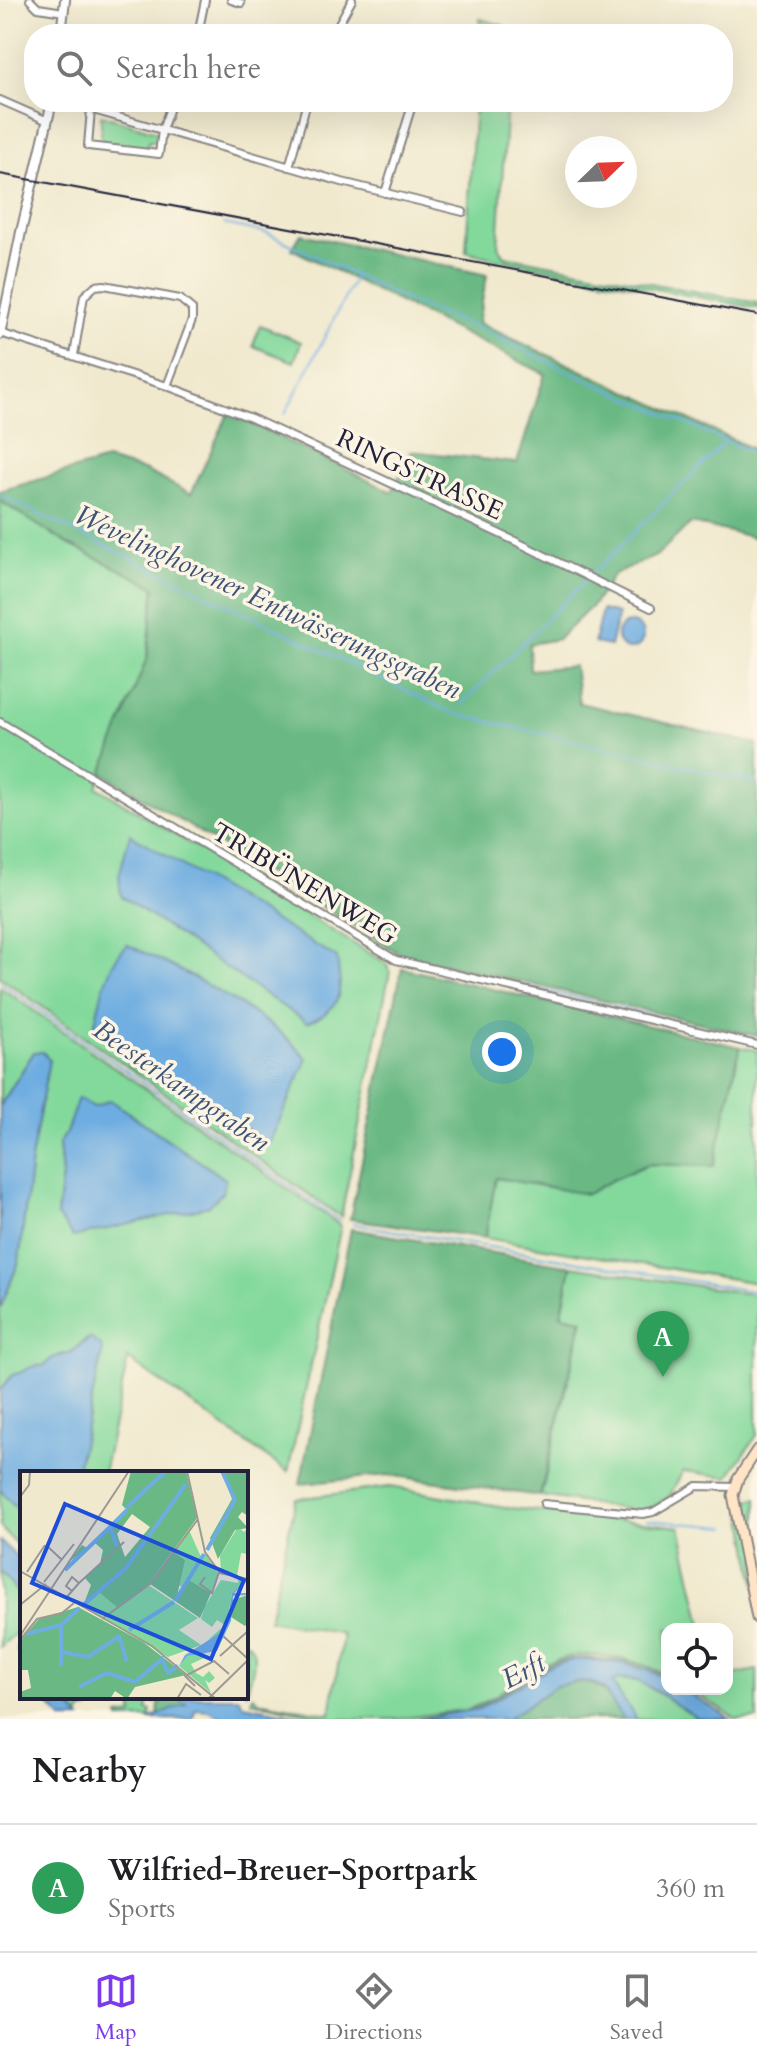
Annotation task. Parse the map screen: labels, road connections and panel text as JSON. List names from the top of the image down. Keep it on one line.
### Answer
{"streets":{"street":["RINGSTRASSE","TRIBÜNENWEG"]},"water":["Wevelinghovener Entwässerungsgraben","Beesterkampgraben","Erft"],"north":"top right","page":{"search":"Search here","pins":"A","heading":"Nearby","list":[{"mark":"A","name":"Wilfried-Breuer-Sportpark","note":"Sports","value":"360 m"}],"nav":["Map","Directions","Saved"]}}
